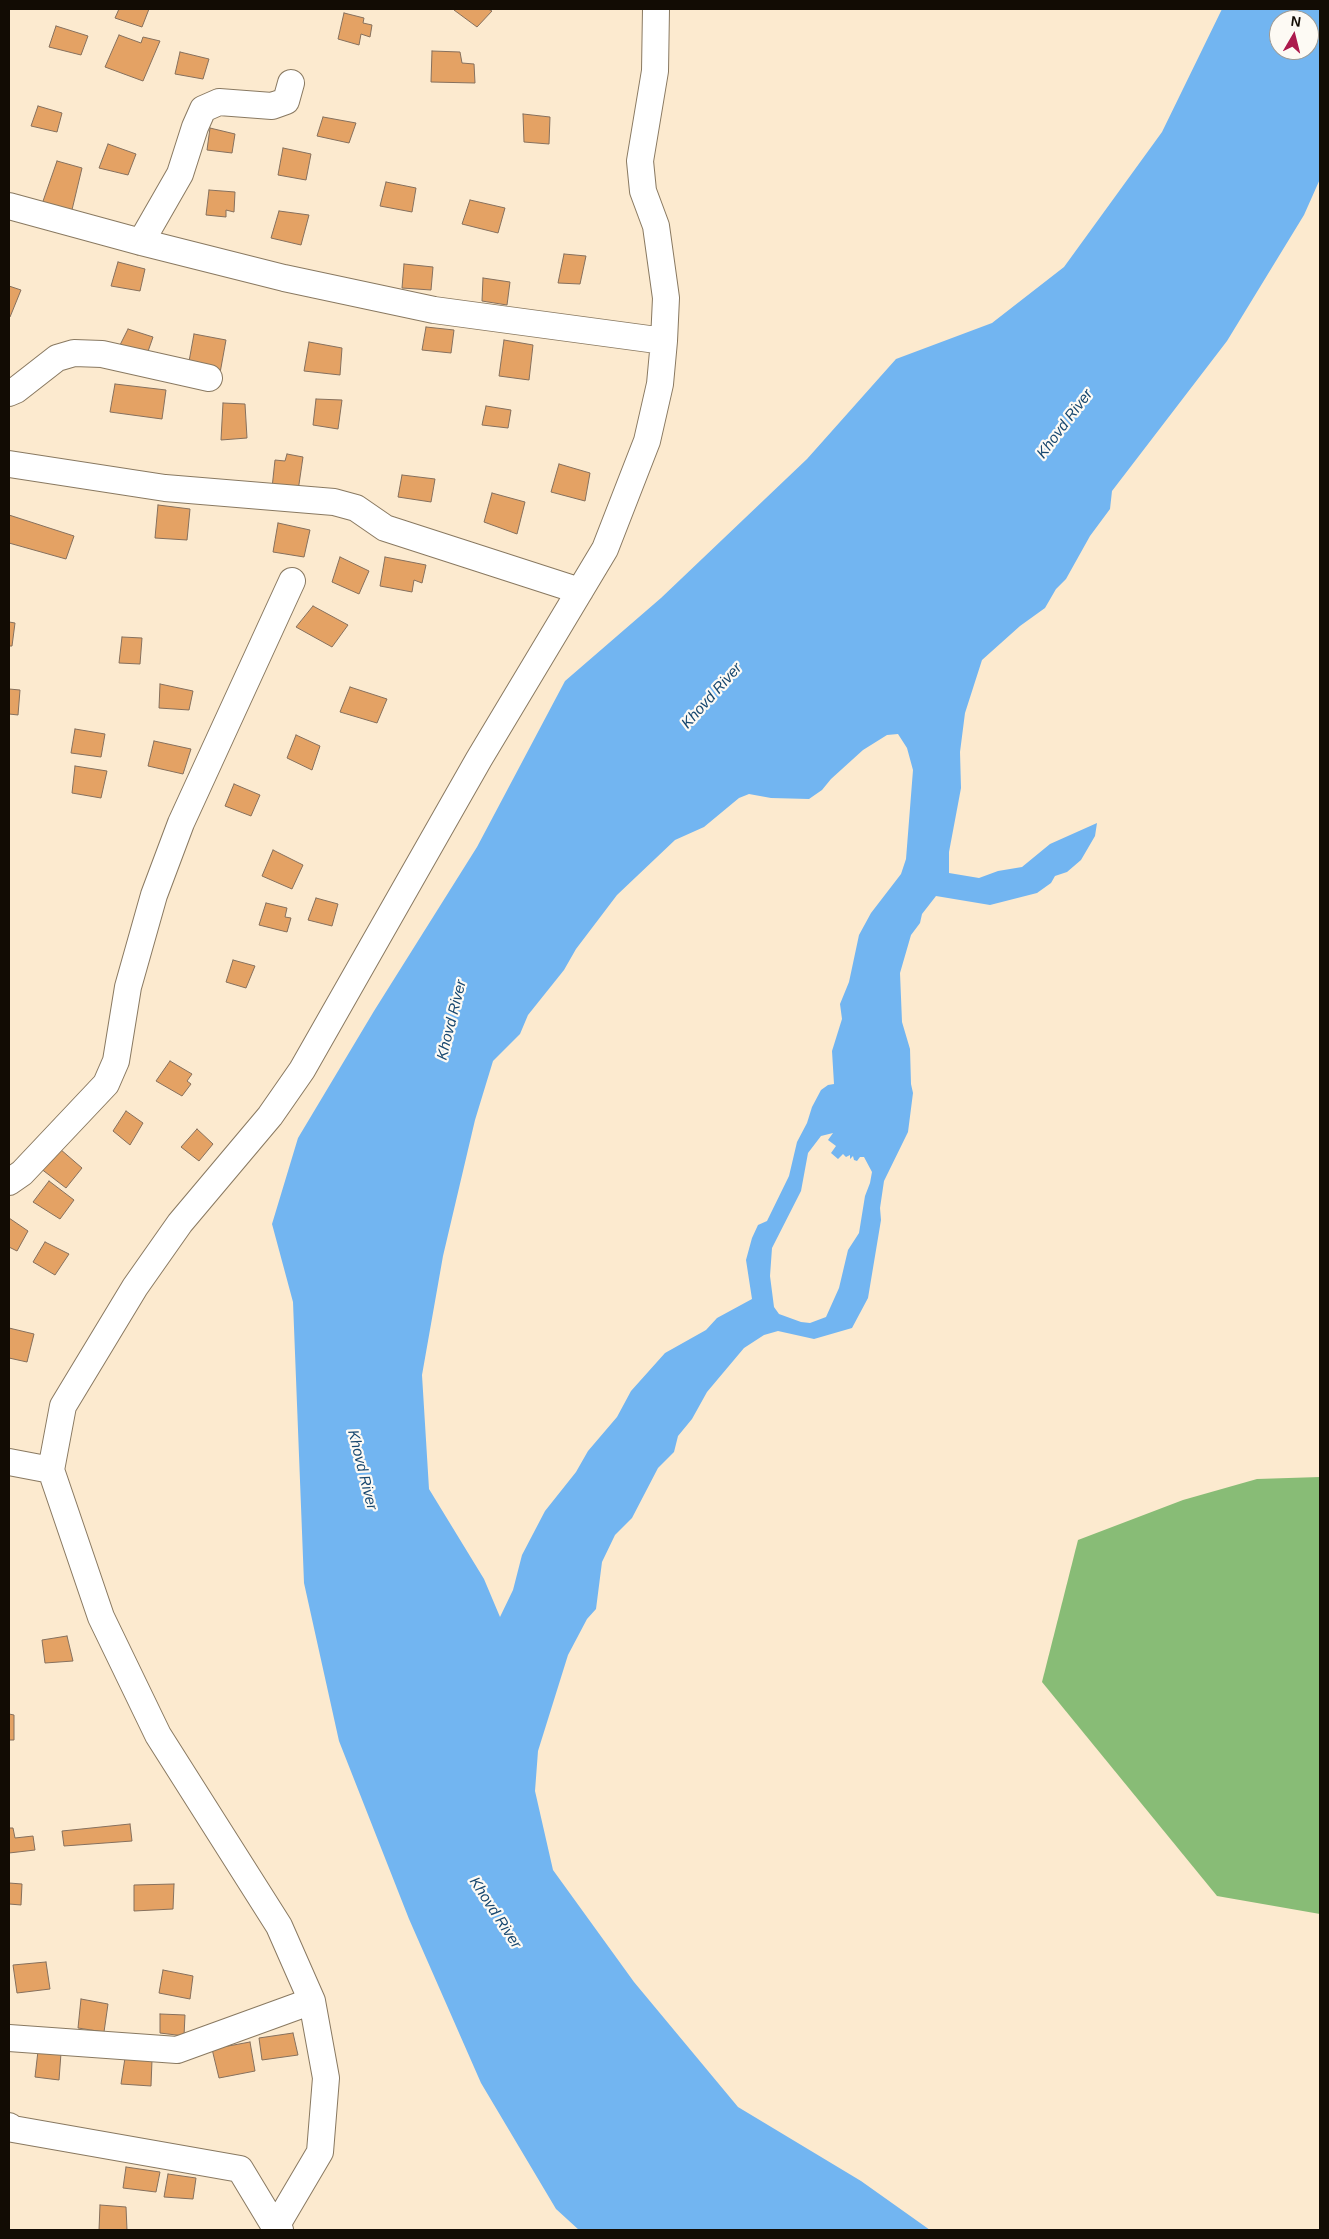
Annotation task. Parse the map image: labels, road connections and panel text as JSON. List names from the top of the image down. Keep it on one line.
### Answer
{"water":["Khovd River"],"north":"top"}
